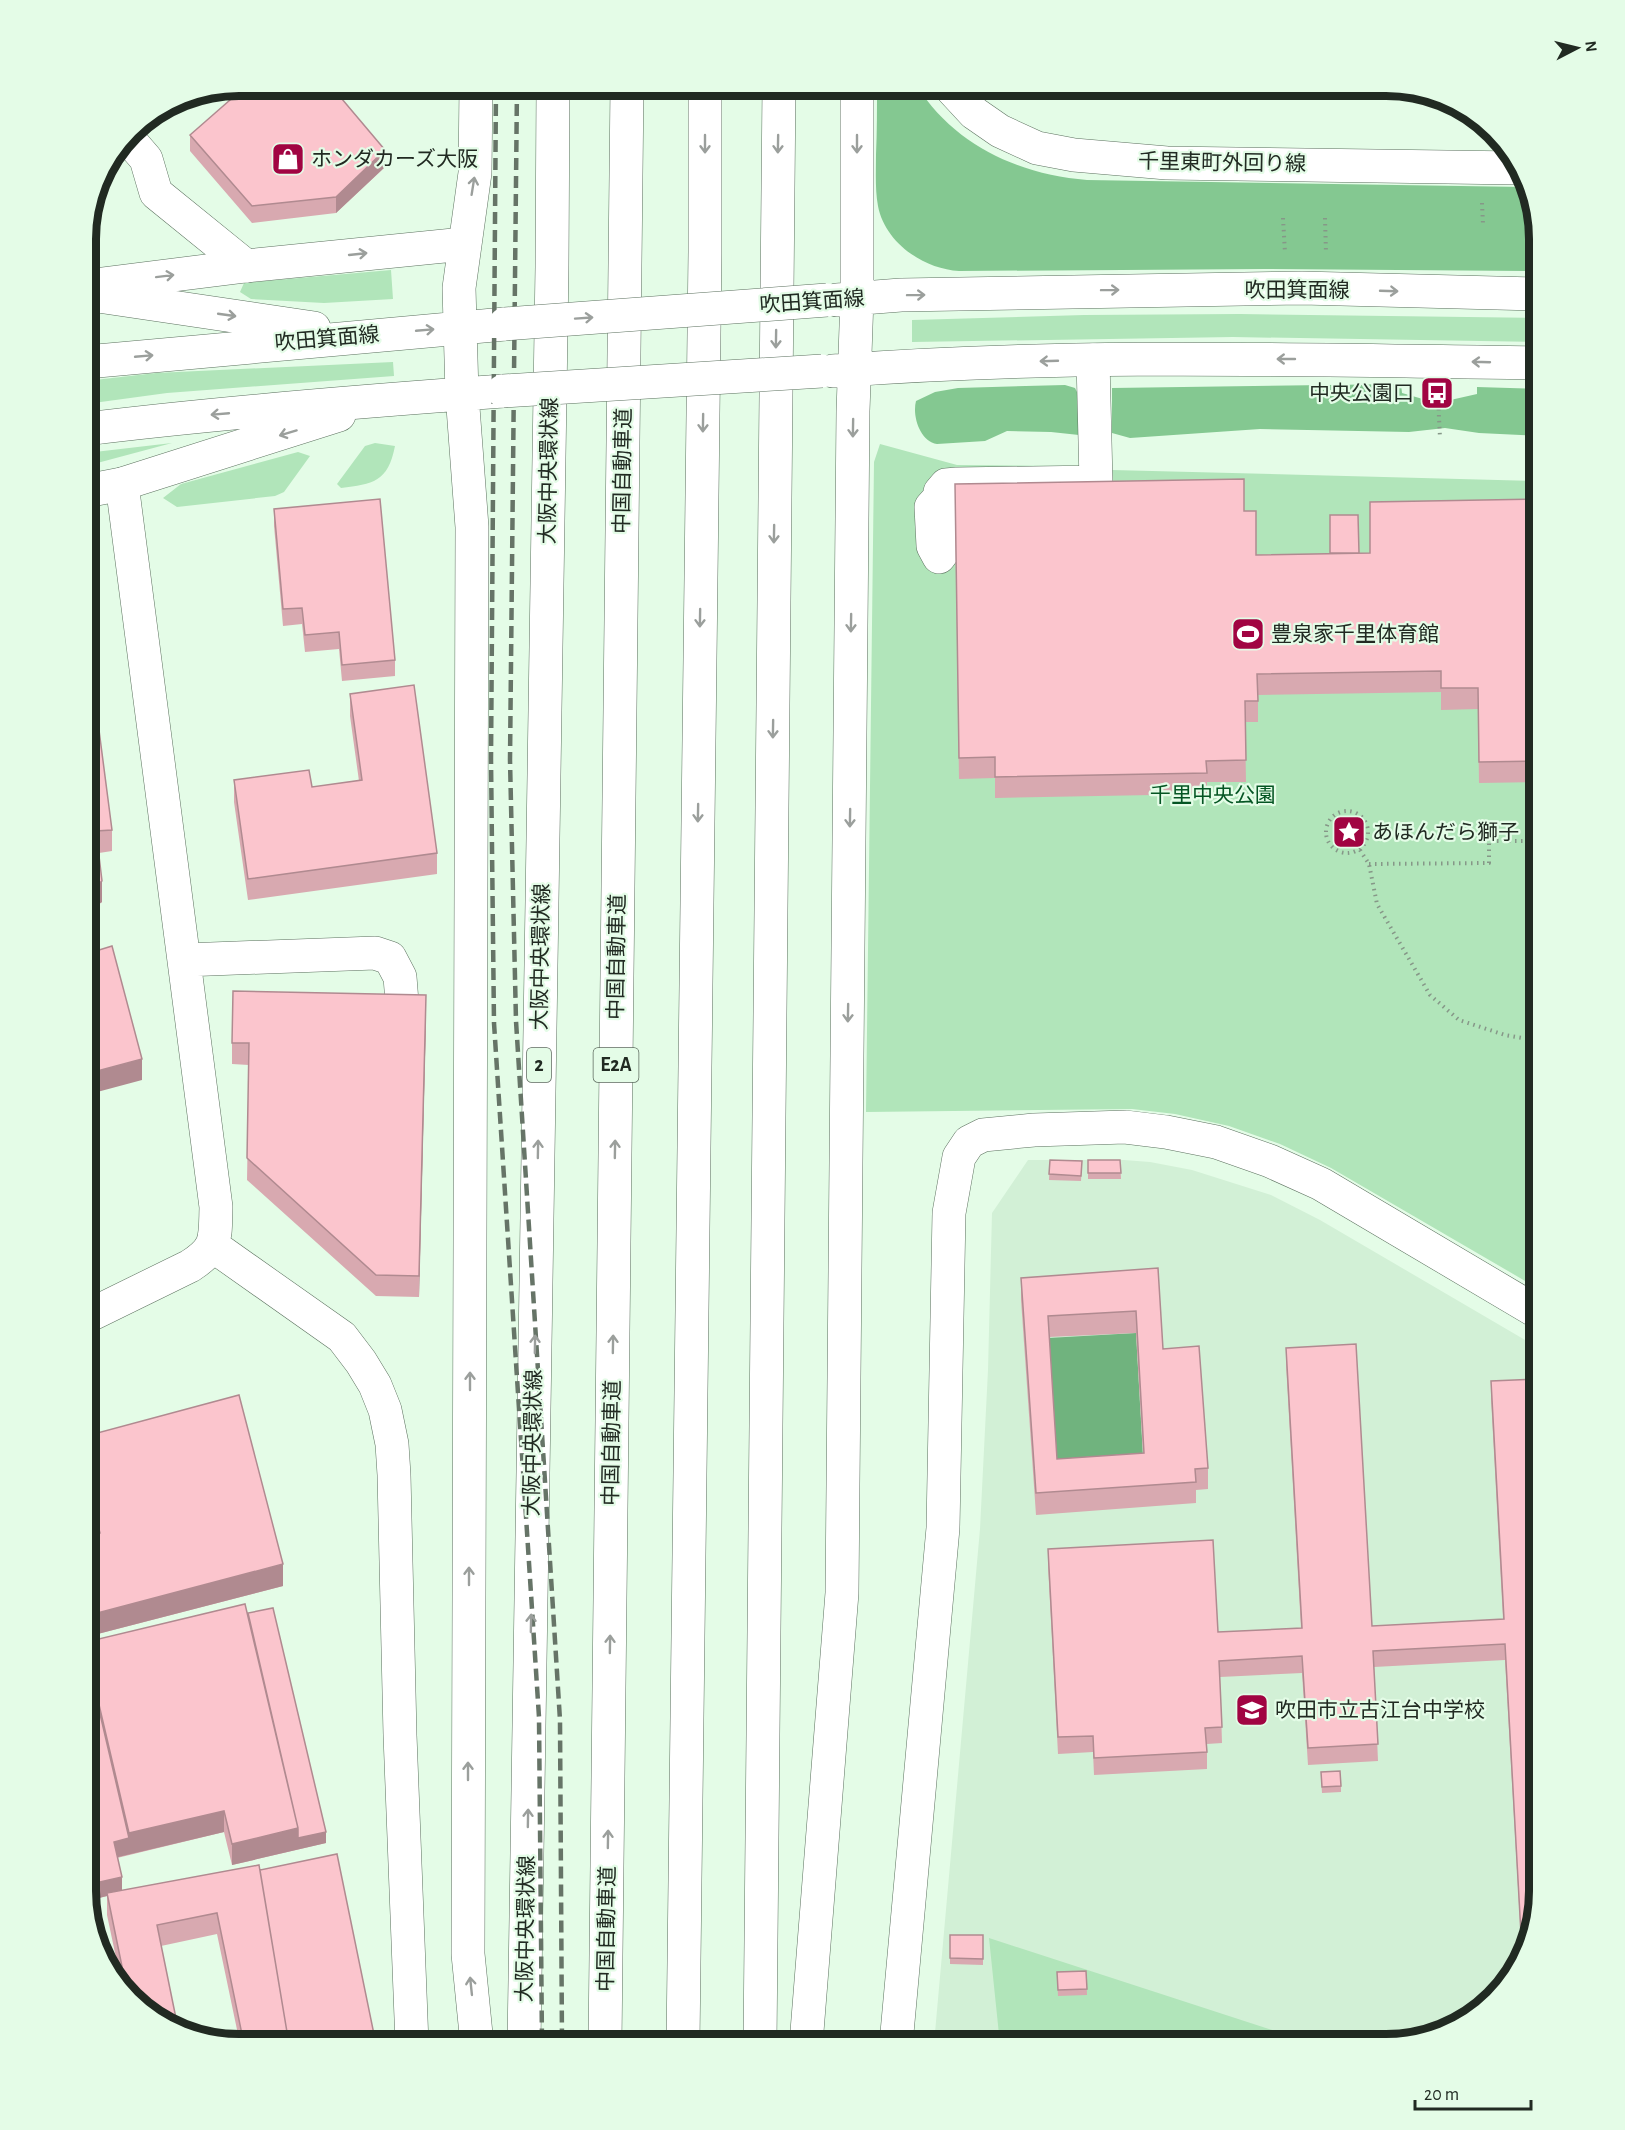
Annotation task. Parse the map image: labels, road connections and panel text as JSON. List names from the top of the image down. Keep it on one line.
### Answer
{"streets":{"main road":["千里東町外回り線","吹田箕面線","大阪中央環状線","中国自動車道","2","E2A"]},"parks":["千里中央公園"],"places":{"shop":["ホンダカーズ大阪"],"bus stop":["中央公園口"],"sports":["豊泉家千里体育館"],"place":["あほんだら獅子"],"school or university":["吹田市立古江台中学校"]},"scale_bar":"20 m","north":"right"}
